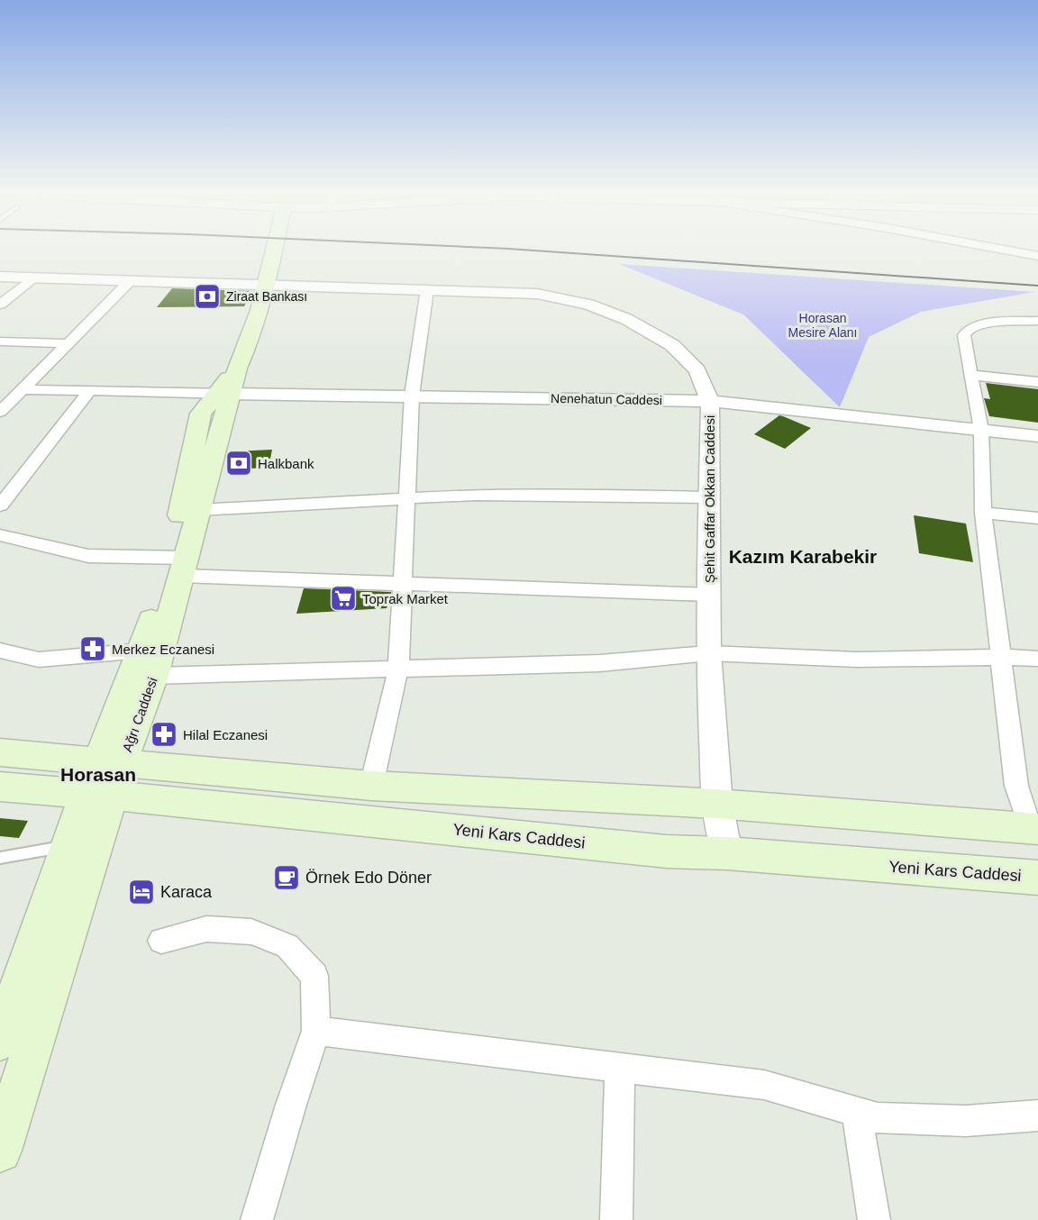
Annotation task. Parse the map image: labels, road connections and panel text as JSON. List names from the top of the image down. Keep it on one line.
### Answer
{"streets":{"main road":["Ağrı Caddesi","Yeni Kars Caddesi"],"street":["Nenehatun Caddesi","Şehit Gaffar Okkan Caddesi"]},"crossings":[["Nenehatun Caddesi","Şehit Gaffar Okkan Caddesi"],["Nenehatun Caddesi","Ağrı Caddesi"],["Şehit Gaffar Okkan Caddesi","Ağrı Caddesi"],["Şehit Gaffar Okkan Caddesi","Yeni Kars Caddesi"],["Ağrı Caddesi","Yeni Kars Caddesi"]],"districts":["Kazım Karabekir","Horasan"],"parks":["Horasan Mesire Alanı"],"places":{"bank":["Ziraat Bankası","Halkbank"],"supermarket":["Toprak Market"],"pharmacy":["Merkez Eczanesi","Hilal Eczanesi"],"cafe":["Örnek Edo Döner"],"hotel":["Karaca"]}}
